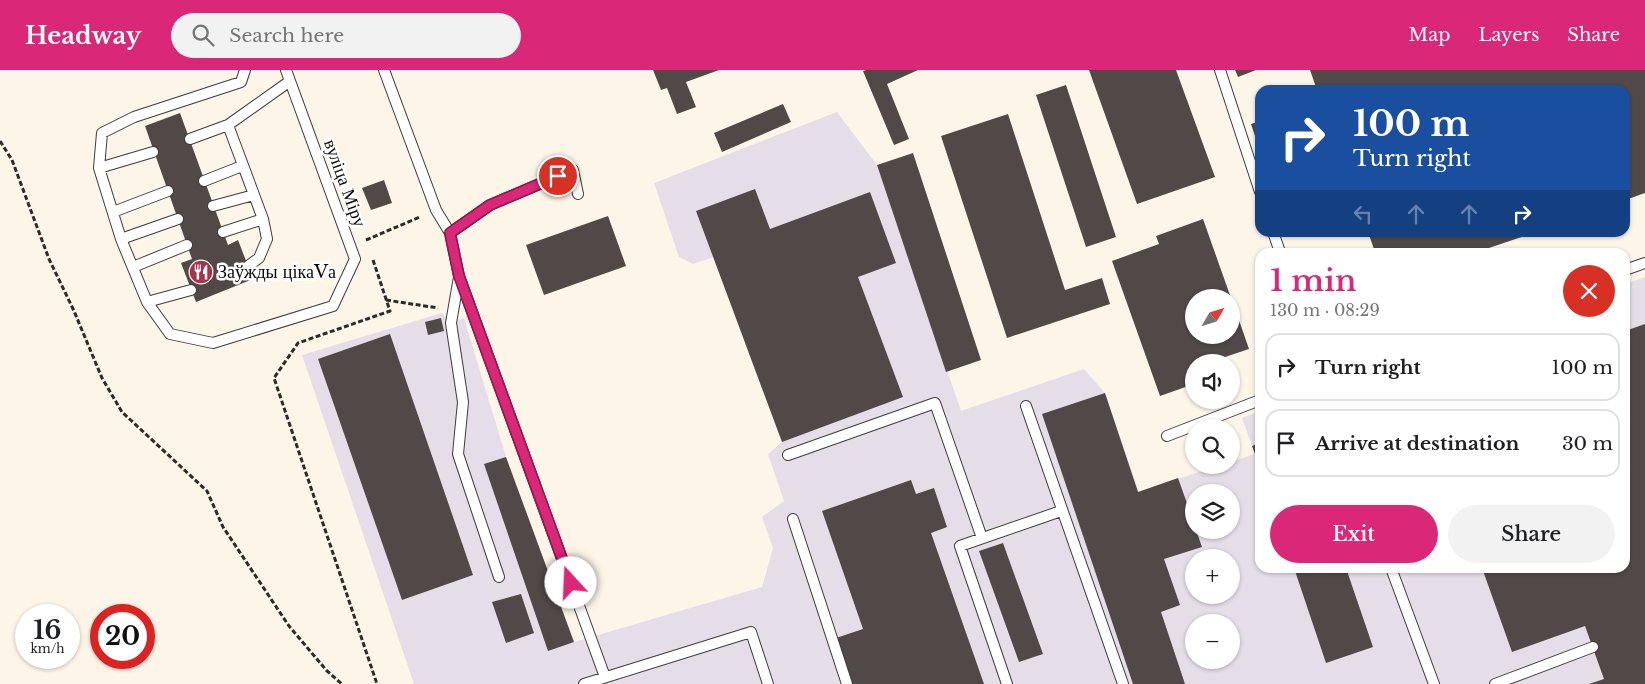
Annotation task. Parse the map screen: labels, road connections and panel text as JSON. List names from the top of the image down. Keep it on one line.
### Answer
{"streets":{"lane":["вуліца Міру"]},"places":{"restaurant":["Заўжды цікаVа"]},"north":"top right","page":{"header":"Headway","search":"Search here","nav":["Map","Layers","Share"],"turn":["100 m","Turn right"],"heading":["1 min","130 m · 08:29"],"map_buttons":["+","−"],"list":[{"name":"Turn right","value":"100 m"},{"name":"Arrive at destination","value":"30 m"}],"buttons":["Exit","Share"],"speed":"16 km/h","limit":"20"}}
